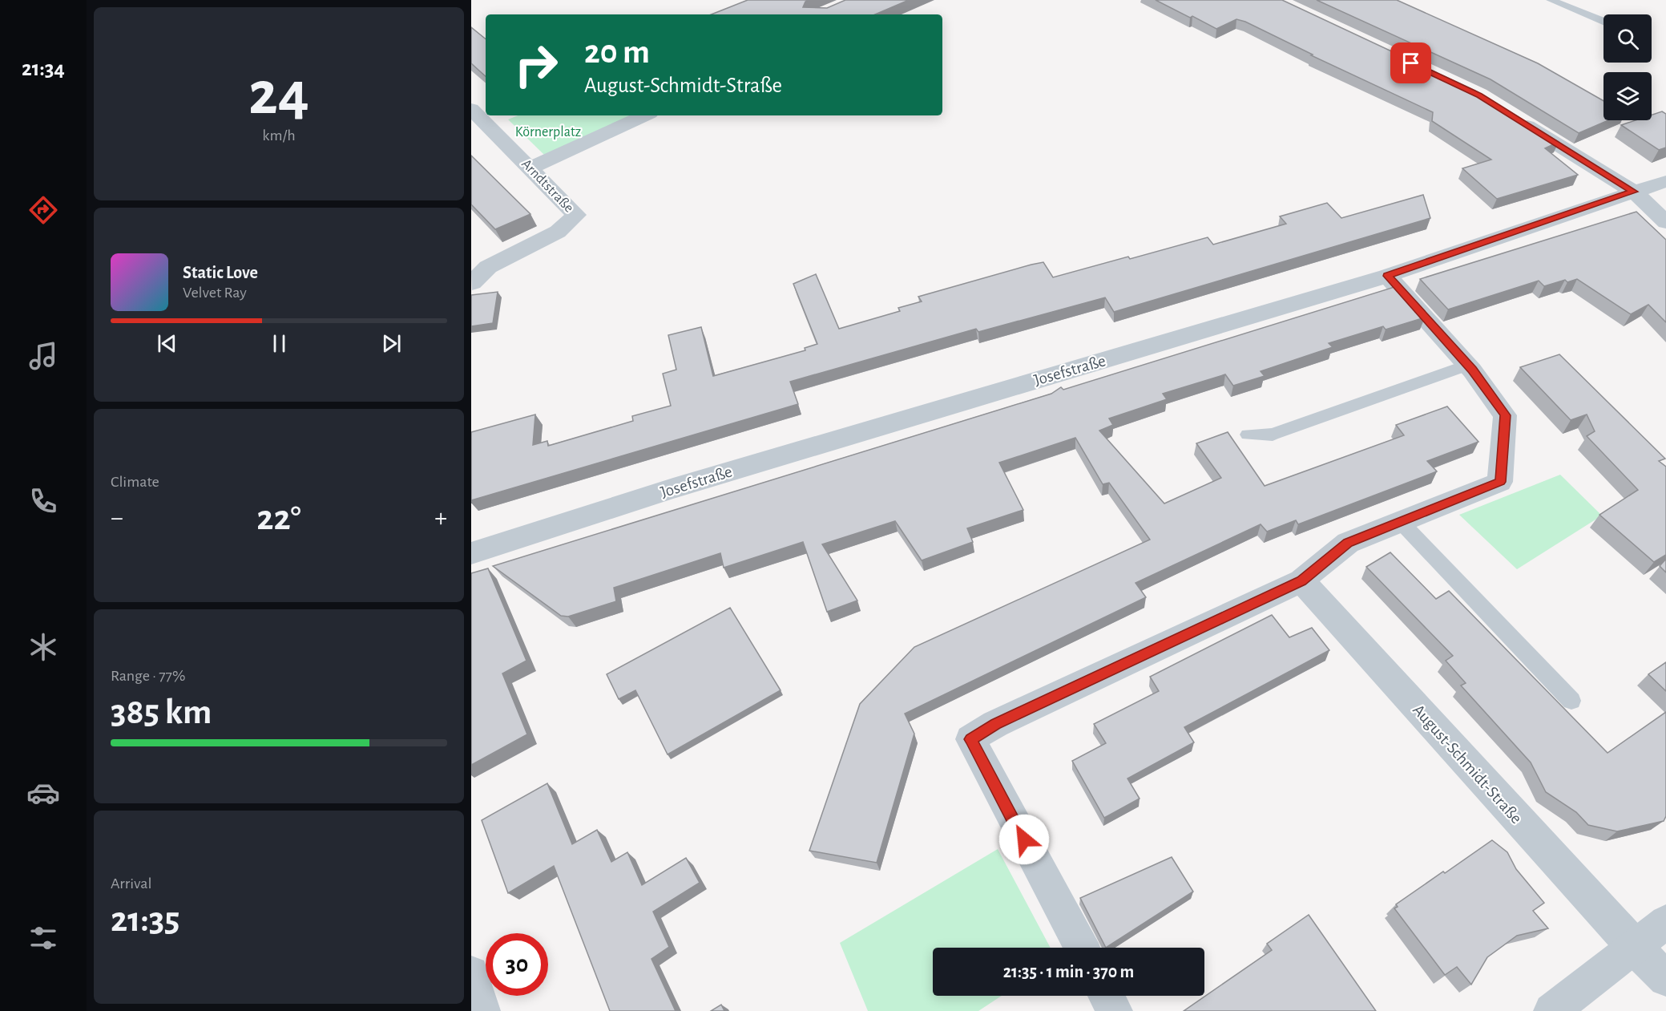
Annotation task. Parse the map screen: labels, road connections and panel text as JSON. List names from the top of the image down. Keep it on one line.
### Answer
{"streets":{"street":["Arndtstraße","Josefstraße","August-Schmidt-Straße"]},"parks":["Körnerplatz"],"page":{"tabs":"21:34","tile":[["24","km/h"],"Climate",["Range · 77%","385 km"],["Arrival","21:35"]],"turn":["20 m","August-Schmidt-Straße"],"song":["Static Love","Velvet Ray"],"heat":["−","22°","+"],"limit":"30","trip":"21:35 · 1 min · 370 m"}}
